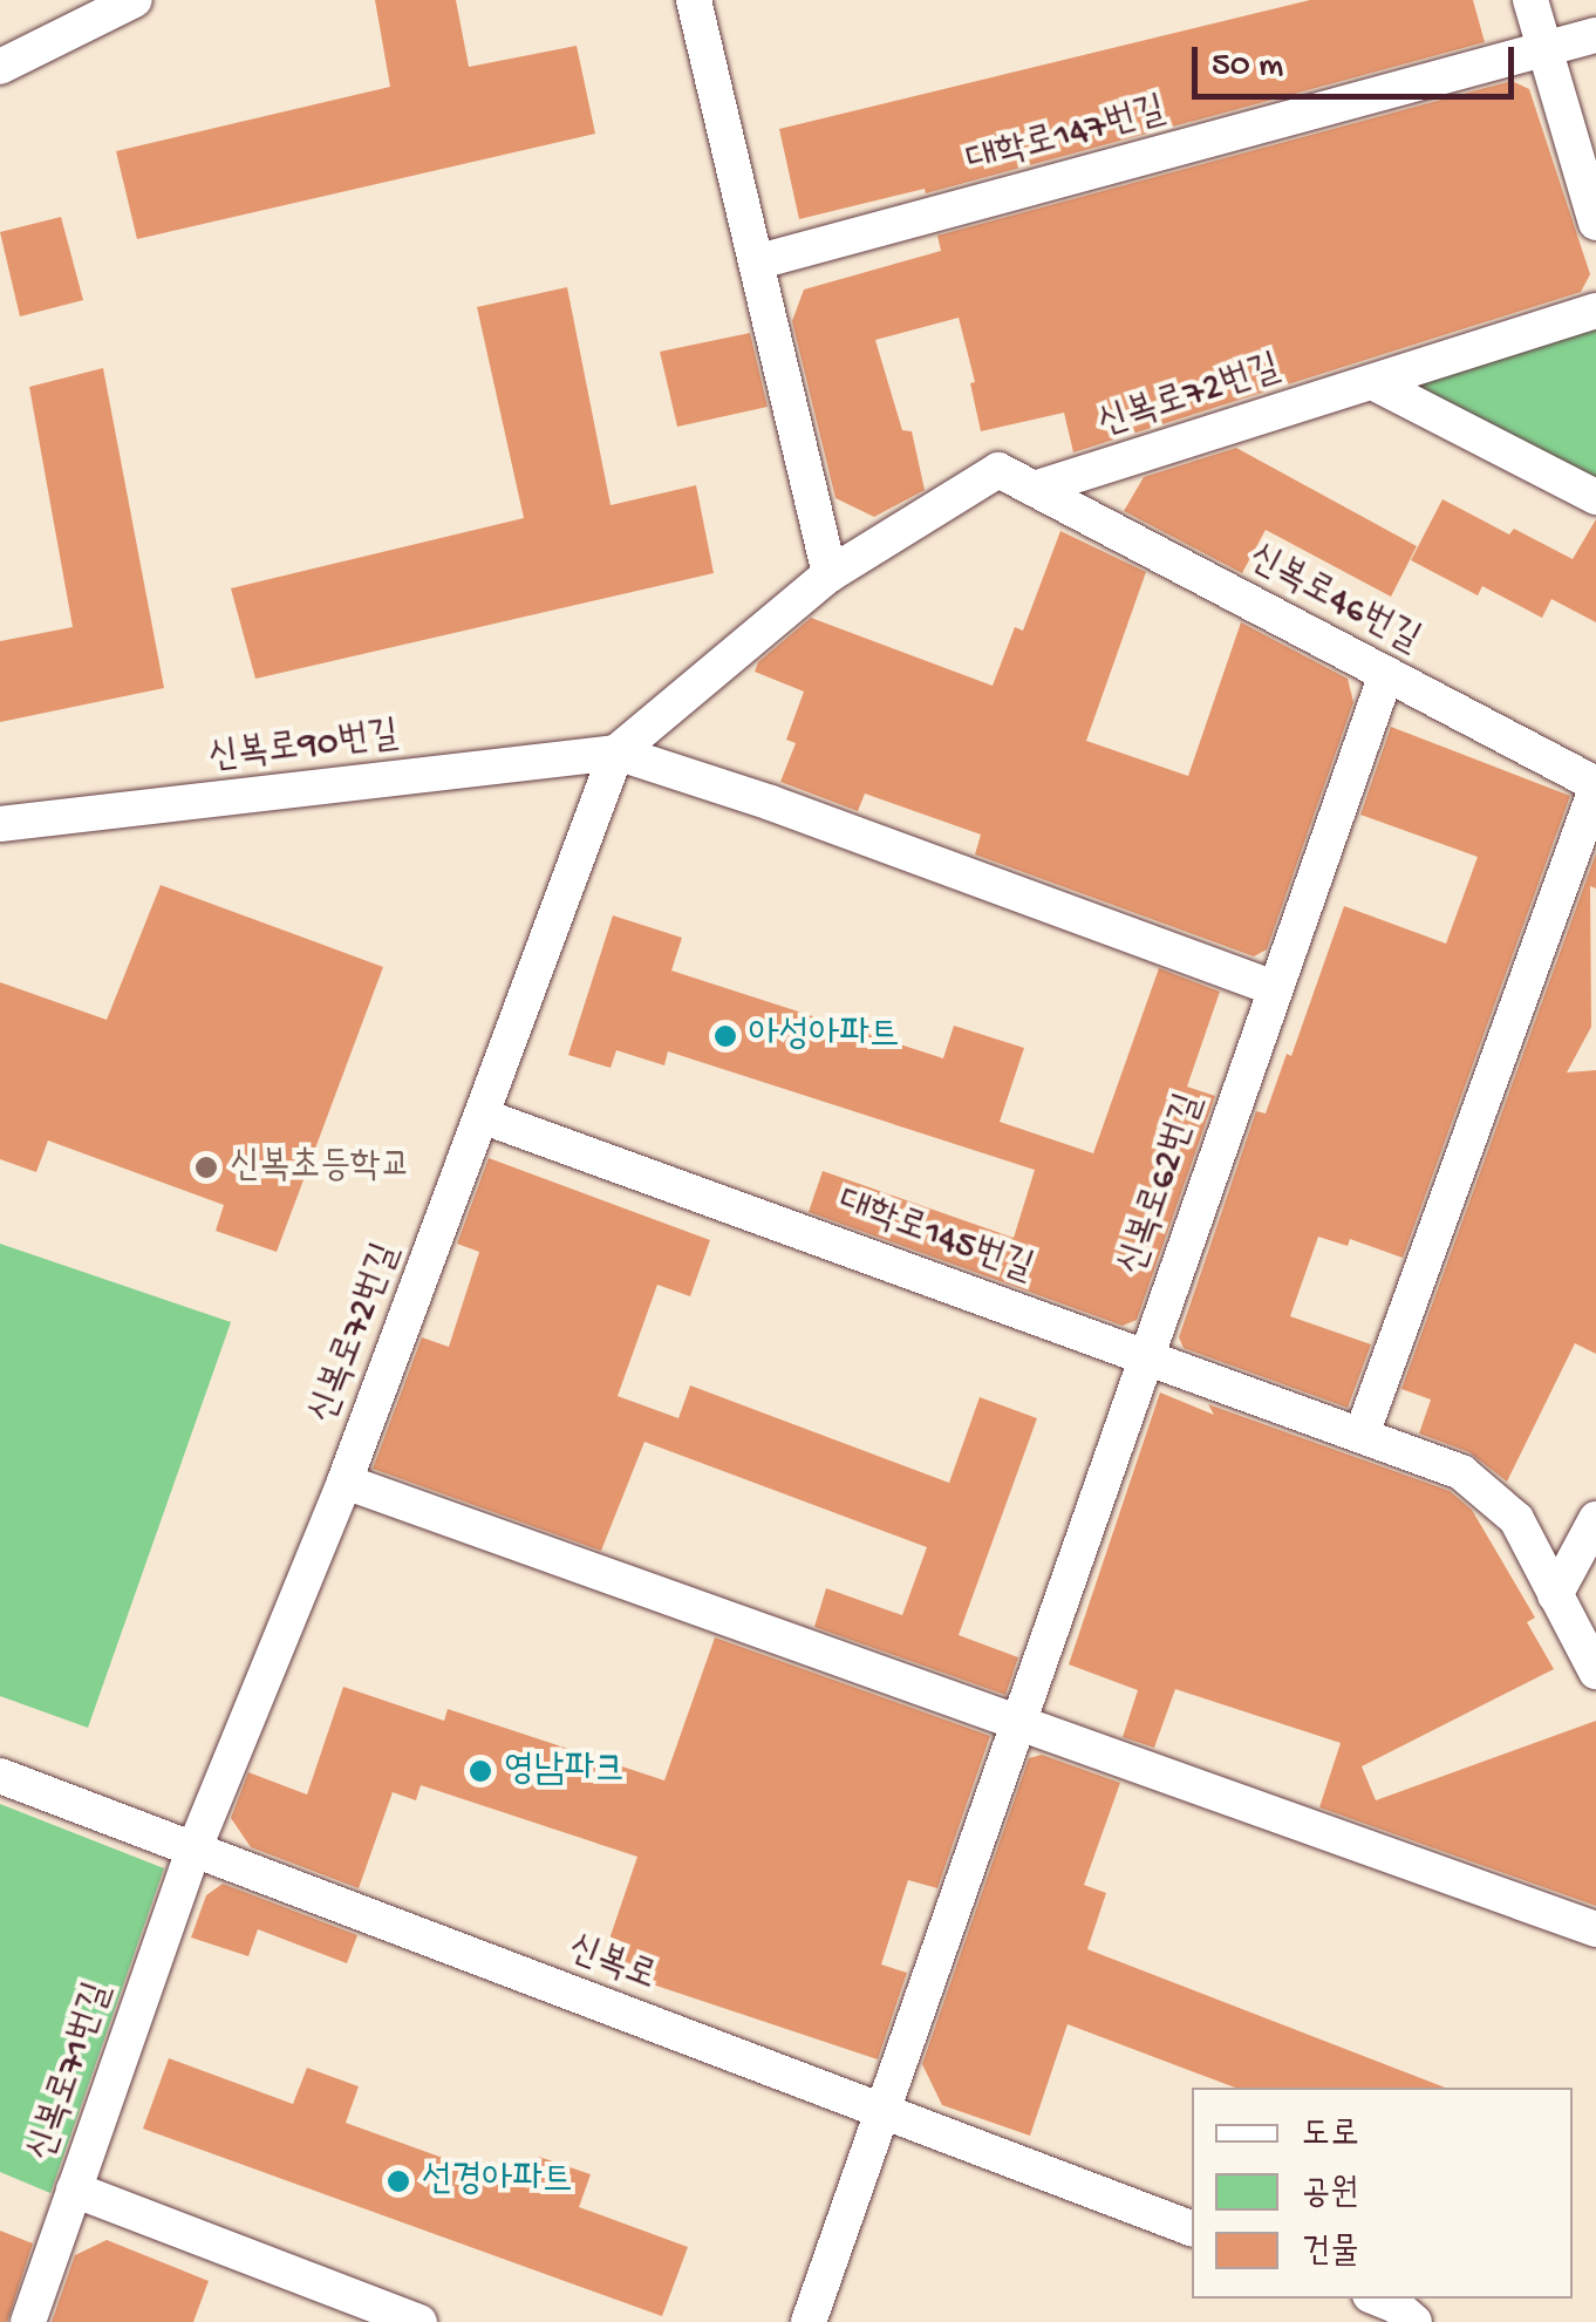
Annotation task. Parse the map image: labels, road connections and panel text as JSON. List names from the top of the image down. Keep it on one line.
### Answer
{"streets":{"street":["대학로147번길","신복로72번길","신복로46번길","신복로90번길","신복로62번길","대학로145번길","신복로","신복로71번길"]},"crossings":[["신복로72번길","신복로46번길"],["신복로72번길","신복로90번길"],["신복로72번길","신복로62번길"],["신복로72번길","대학로145번길"],["신복로72번길","신복로"],["신복로72번길","신복로71번길"],["신복로46번길","신복로62번길"],["신복로62번길","대학로145번길"],["신복로62번길","신복로"],["신복로","신복로71번길"]],"places":["아성아파트","신복초등학교","영남파크","선경아파트"],"legend":["도로","공원","건물"],"scale_bar":"50 m"}
